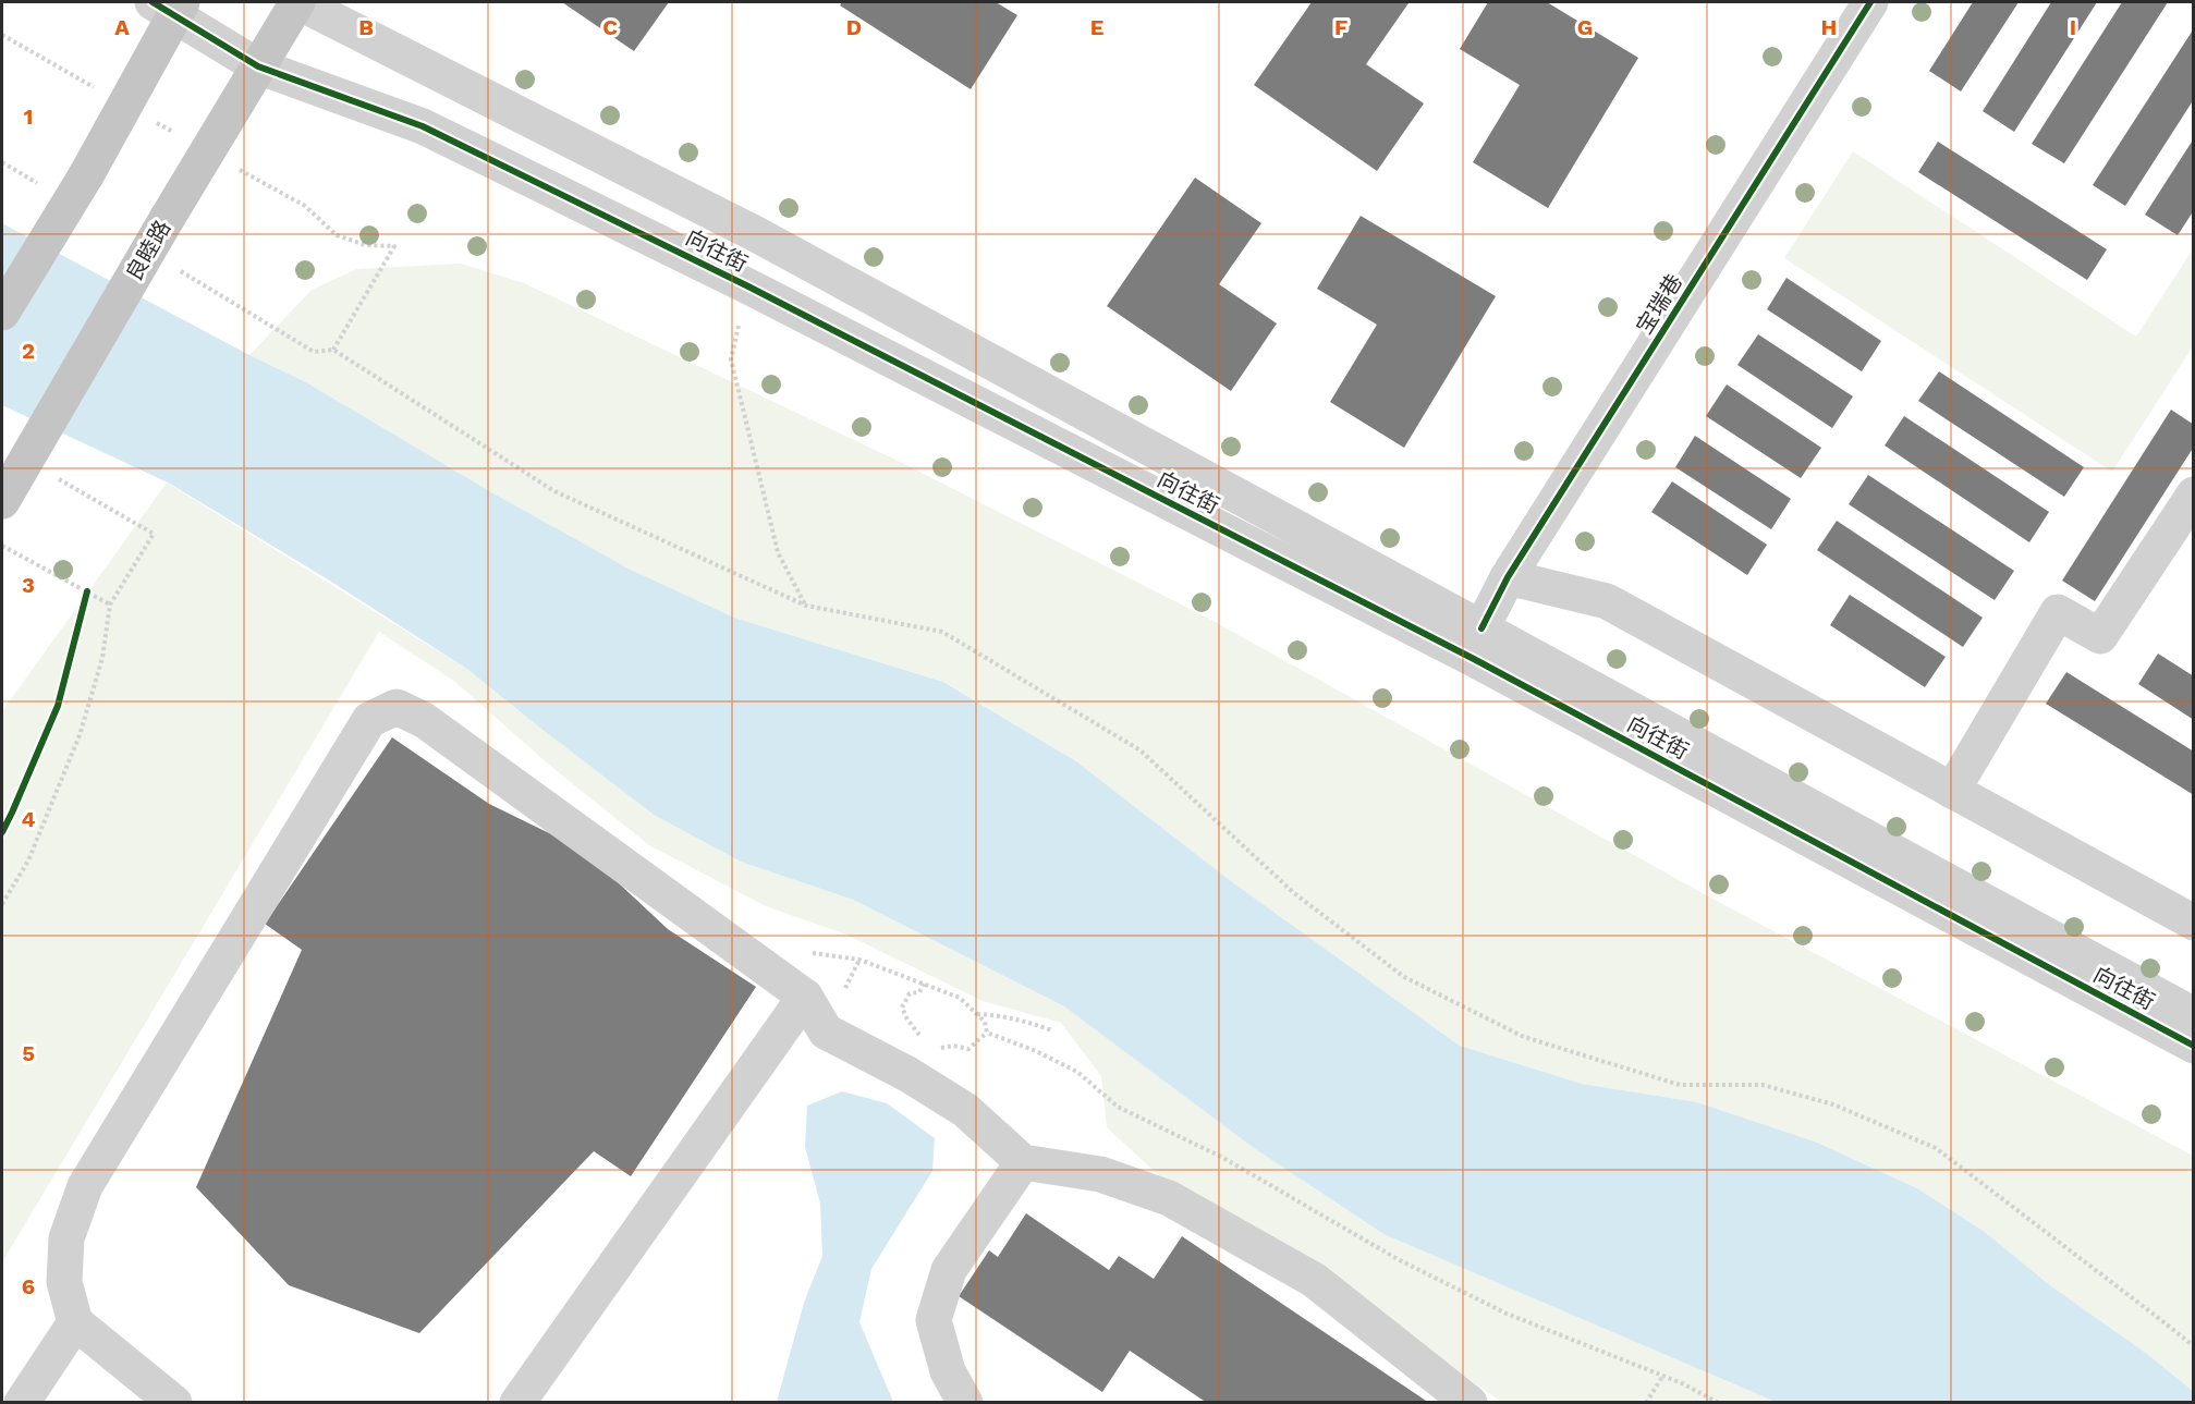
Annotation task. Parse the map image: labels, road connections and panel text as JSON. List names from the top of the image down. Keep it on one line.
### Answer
{"streets":{"main road":["良睦路"],"street":["向往街","宝瑞巷"]},"crossings":[["良睦路","向往街"],["向往街","宝瑞巷"]],"grid":{"columns":["A","B","C","D","E","F","G","H","I"],"rows":["1","2","3","4","5","6"]}}
